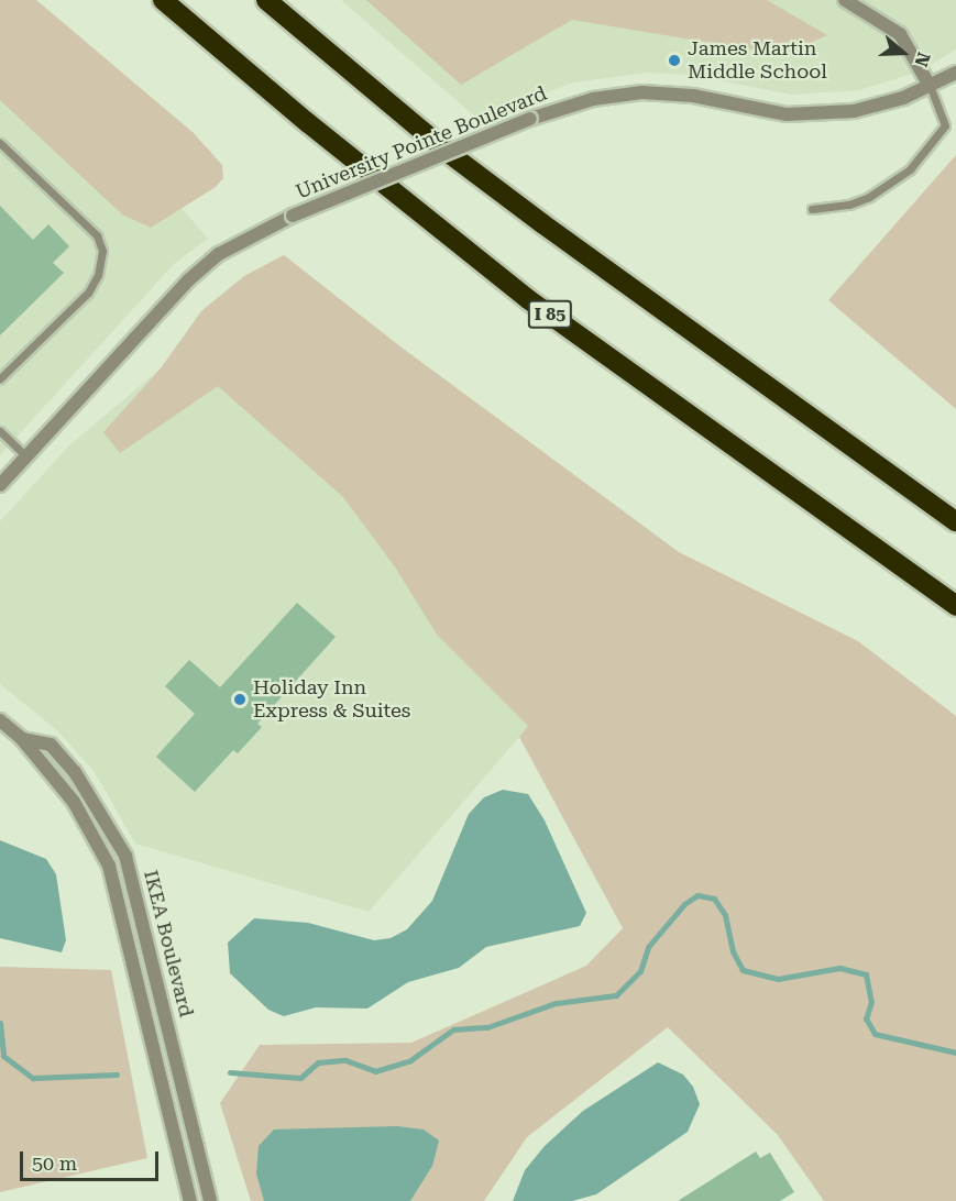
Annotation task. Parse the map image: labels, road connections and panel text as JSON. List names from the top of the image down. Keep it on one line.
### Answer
{"streets":{"highway":["I 85"],"street":["University Pointe Boulevard","IKEA Boulevard"]},"places":["James Martin Middle School","Holiday Inn Express & Suites"],"scale_bar":"50 m","north":"right"}
